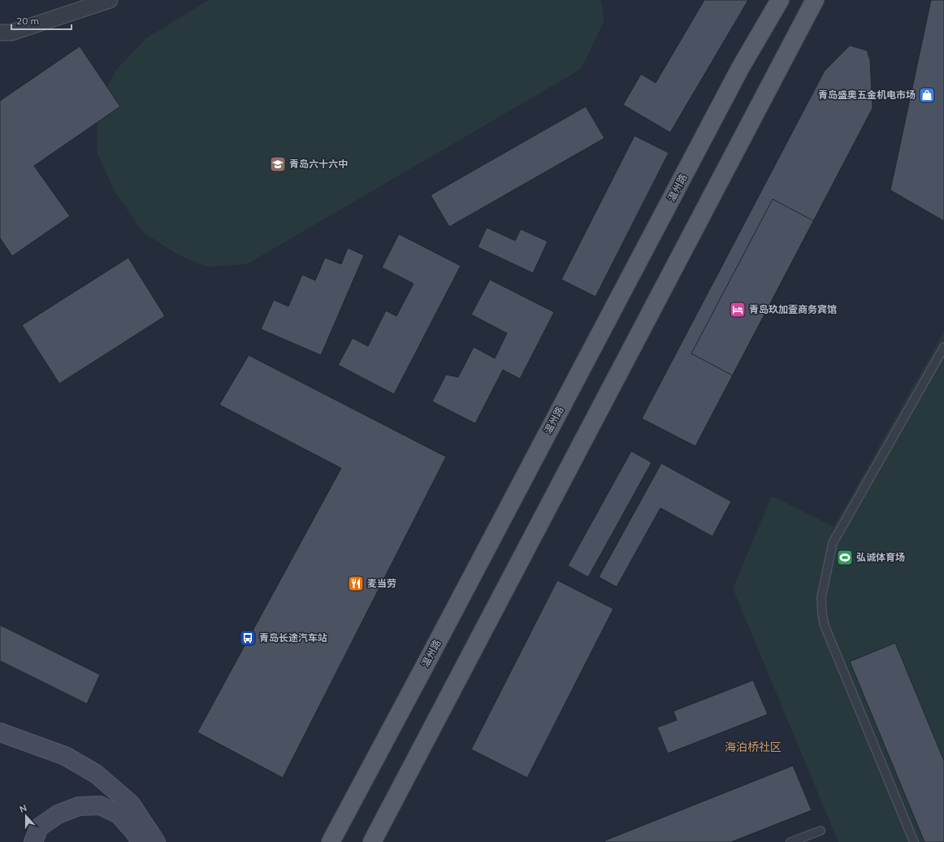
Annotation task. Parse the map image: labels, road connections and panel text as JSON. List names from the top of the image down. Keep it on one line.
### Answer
{"streets":{"main road":["温州路"]},"districts":["海泊桥社区"],"places":{"shop":["青岛盛奥五金机电市场"],"school or university":["青岛六十六中"],"hotel":["青岛玖加壹商务宾馆"],"sports":["弘诚体育场"],"restaurant":["麦当劳"],"bus stop":["青岛长途汽车站"]},"scale_bar":"20 m","north":"top"}
